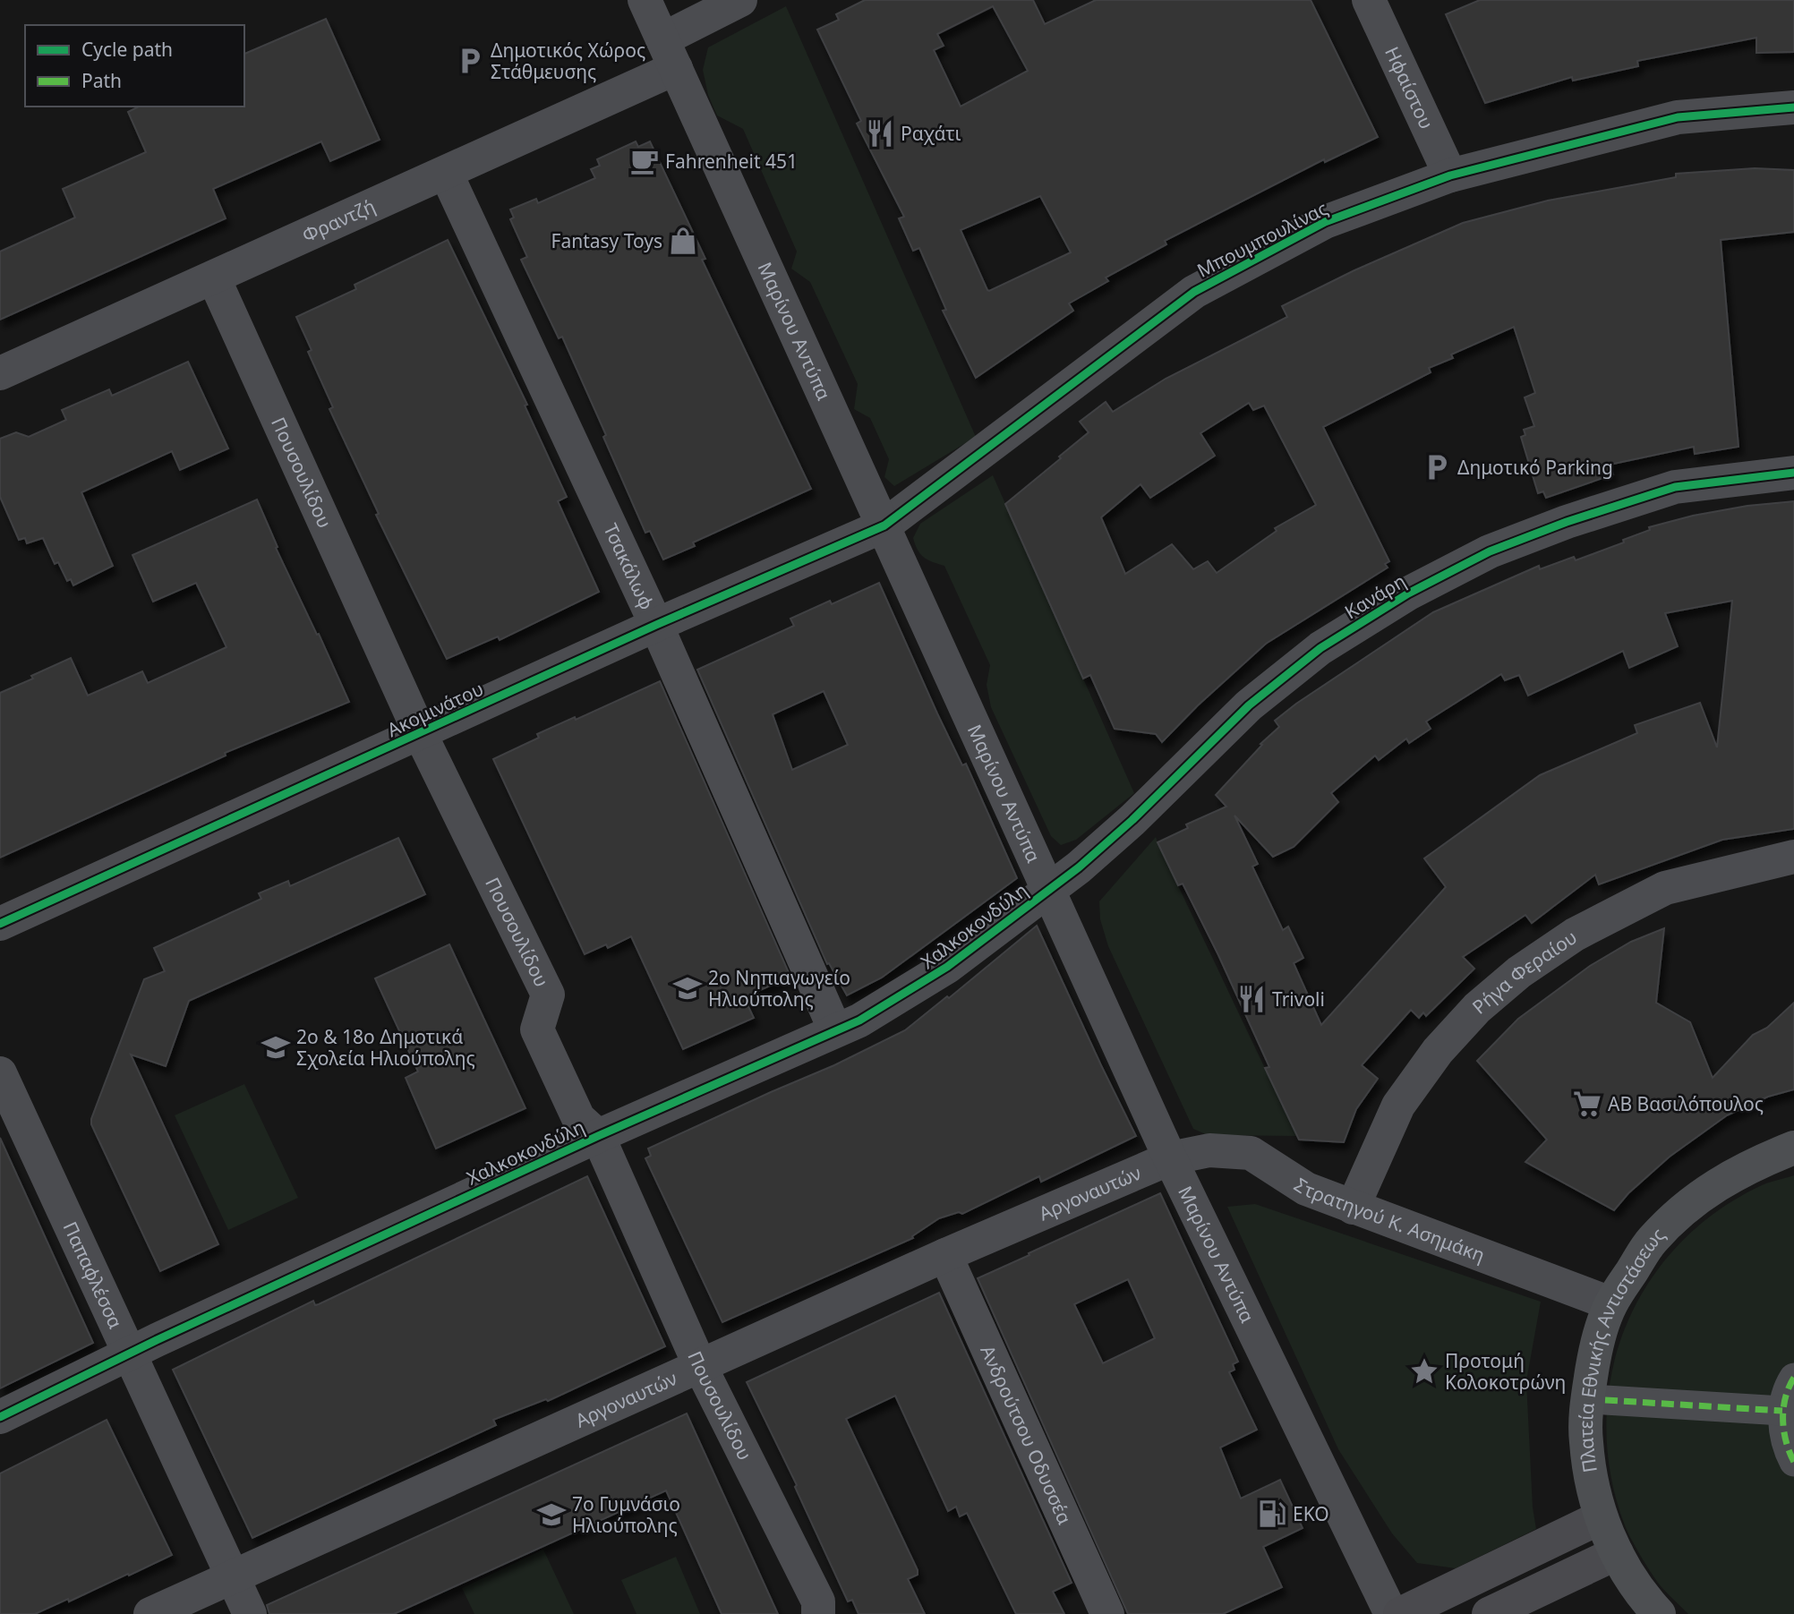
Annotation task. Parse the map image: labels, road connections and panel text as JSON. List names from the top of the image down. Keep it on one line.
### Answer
{"streets":{"main road":["Πλατεία Εθνικής Αντιστάσεως"],"street":["Ηφαίστου","Φραντζή","Μπουμπουλίνας","Μαρίνου Αντύπα","Πουσουλίδου","Τσακάλωφ","Κανάρη","Ακομινάτου","Χαλκοκονδύλη","Ρήγα Φεραίου","Αργοναυτών","Στρατηγού Κ. Ασημάκη","Παπαφλέσσα","Ανδρούτσου Οδυσσέα"]},"crossings":[["Ηφαίστου","Μπουμπουλίνας"],["Φραντζή","Μαρίνου Αντύπα"],["Φραντζή","Πουσουλίδου"],["Φραντζή","Τσακάλωφ"],["Μπουμπουλίνας","Μαρίνου Αντύπα"],["Μπουμπουλίνας","Ακομινάτου"],["Μαρίνου Αντύπα","Κανάρη"],["Μαρίνου Αντύπα","Ακομινάτου"],["Μαρίνου Αντύπα","Χαλκοκονδύλη"],["Μαρίνου Αντύπα","Αργοναυτών"],["Μαρίνου Αντύπα","Στρατηγού Κ. Ασημάκη"],["Πουσουλίδου","Ακομινάτου"],["Πουσουλίδου","Χαλκοκονδύλη"],["Πουσουλίδου","Αργοναυτών"],["Τσακάλωφ","Ακομινάτου"],["Τσακάλωφ","Χαλκοκονδύλη"],["Κανάρη","Χαλκοκονδύλη"],["Χαλκοκονδύλη","Παπαφλέσσα"],["Ρήγα Φεραίου","Στρατηγού Κ. Ασημάκη"],["Αργοναυτών","Στρατηγού Κ. Ασημάκη"],["Αργοναυτών","Παπαφλέσσα"],["Αργοναυτών","Ανδρούτσου Οδυσσέα"],["Στρατηγού Κ. Ασημάκη","Πλατεία Εθνικής Αντιστάσεως"]],"places":{"parking":["Δημοτικός Χώρος Στάθμευσης","Δημοτικό Parking"],"restaurant":["Ραχάτι","Trivoli"],"cafe":["Fahrenheit 451"],"shop":["Fantasy Toys"],"school or university":["2ο Νηπιαγωγείο Ηλιούπολης","2ο & 18ο Δημοτικά Σχολεία Ηλιούπολης","7ο Γυμνάσιο Ηλιούπολης"],"supermarket":["ΑΒ Βασιλόπουλος"],"place":["Προτομή Κολοκοτρώνη"],"fuel station":["EKO"]},"legend":["Cycle path","Path"]}
